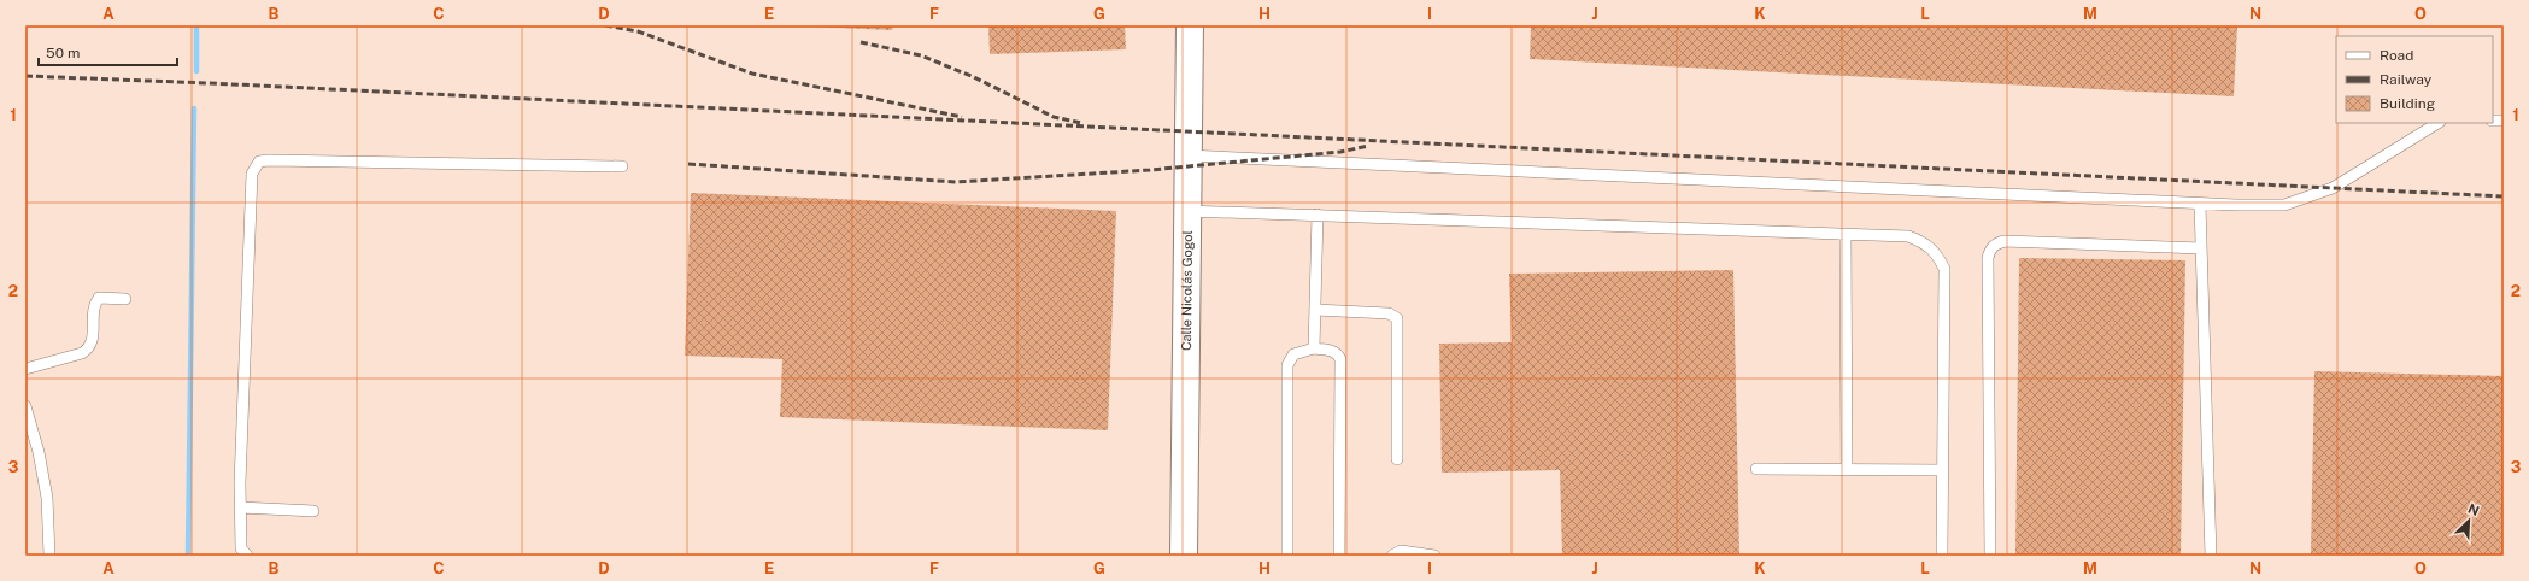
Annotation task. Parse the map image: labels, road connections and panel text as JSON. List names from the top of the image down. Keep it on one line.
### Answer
{"streets":{"street":["Calle Nicolás Gogol"]},"legend":["Road","Railway","Building"],"scale_bar":"50 m","north":"top right","grid":{"columns":["A","B","C","D","E","F","G","H","I","J","K","L","M","N","O"],"rows":["1","2","3"]}}
